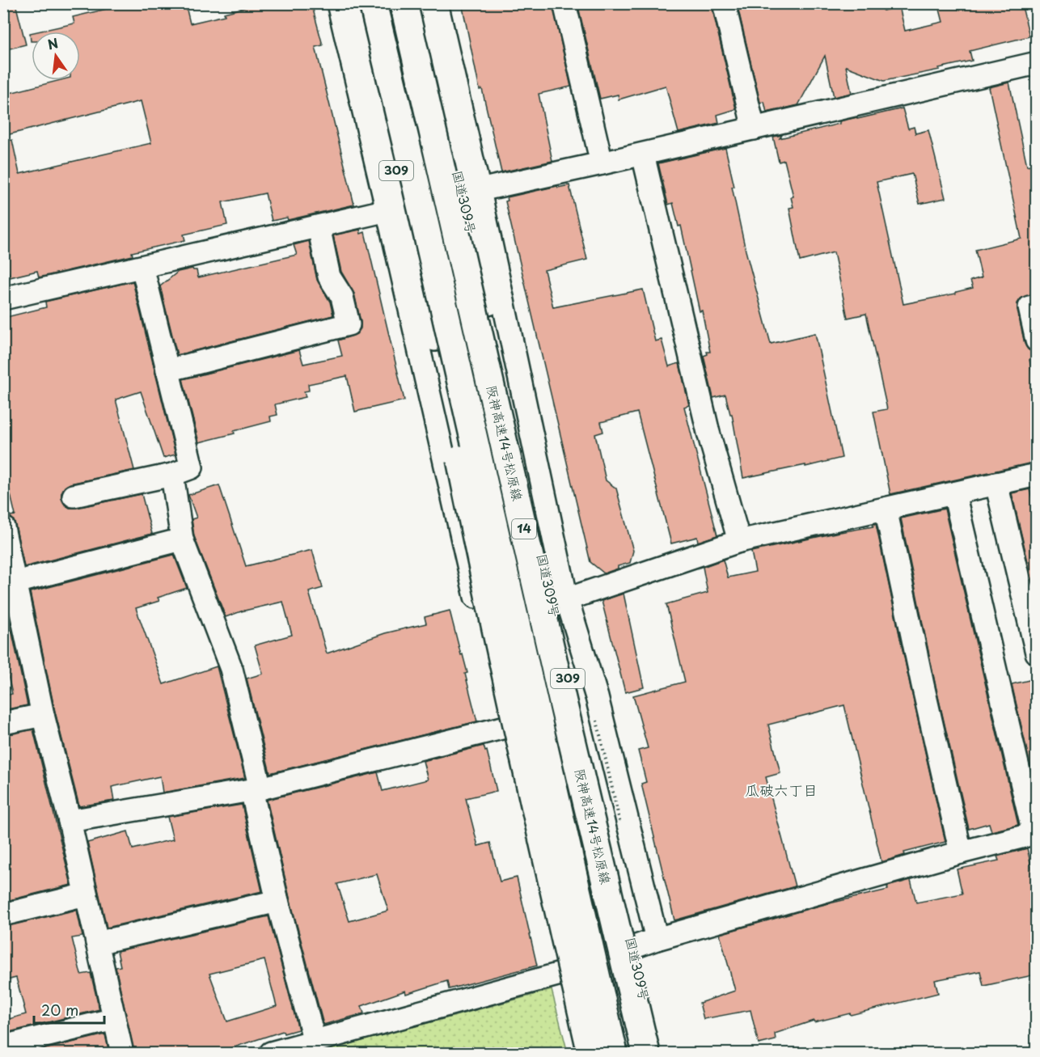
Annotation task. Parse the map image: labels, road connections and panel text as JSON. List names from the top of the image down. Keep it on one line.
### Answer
{"streets":{"highway":["309","国道309号","阪神高速14号松原線","14"]},"districts":["瓜破六丁目"],"scale_bar":"20 m","north":"top"}
